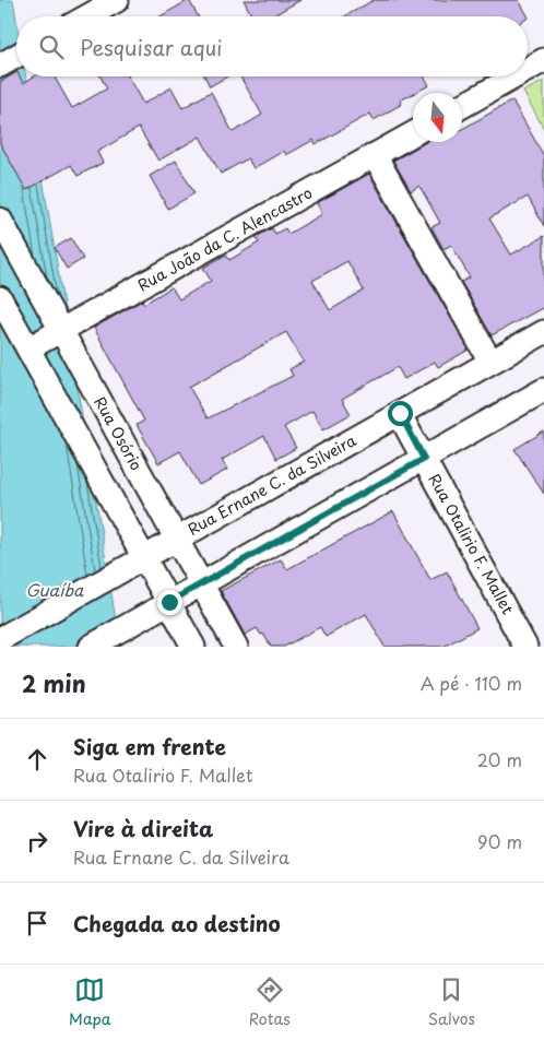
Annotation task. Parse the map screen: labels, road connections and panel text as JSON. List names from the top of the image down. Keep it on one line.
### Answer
{"streets":{"street":["Rua João da C. Alencastro","Rua Osório","Rua Ernane C. da Silveira","Rua Otalirio F. Mallet"]},"crossings":[["Rua João da C. Alencastro","Rua Osório"],["Rua Osório","Rua Ernane C. da Silveira"],["Rua Ernane C. da Silveira","Rua Otalirio F. Mallet"]],"water":["Guaíba"],"north":"bottom","page":{"search":"Pesquisar aqui","heading":["2 min","A pé · 110 m"],"list":[["Siga em frente","Rua Otalirio F. Mallet","20 m"],["Vire à direita","Rua Ernane C. da Silveira","90 m"],"Chegada ao destino"],"nav":["Mapa","Rotas","Salvos"]}}
